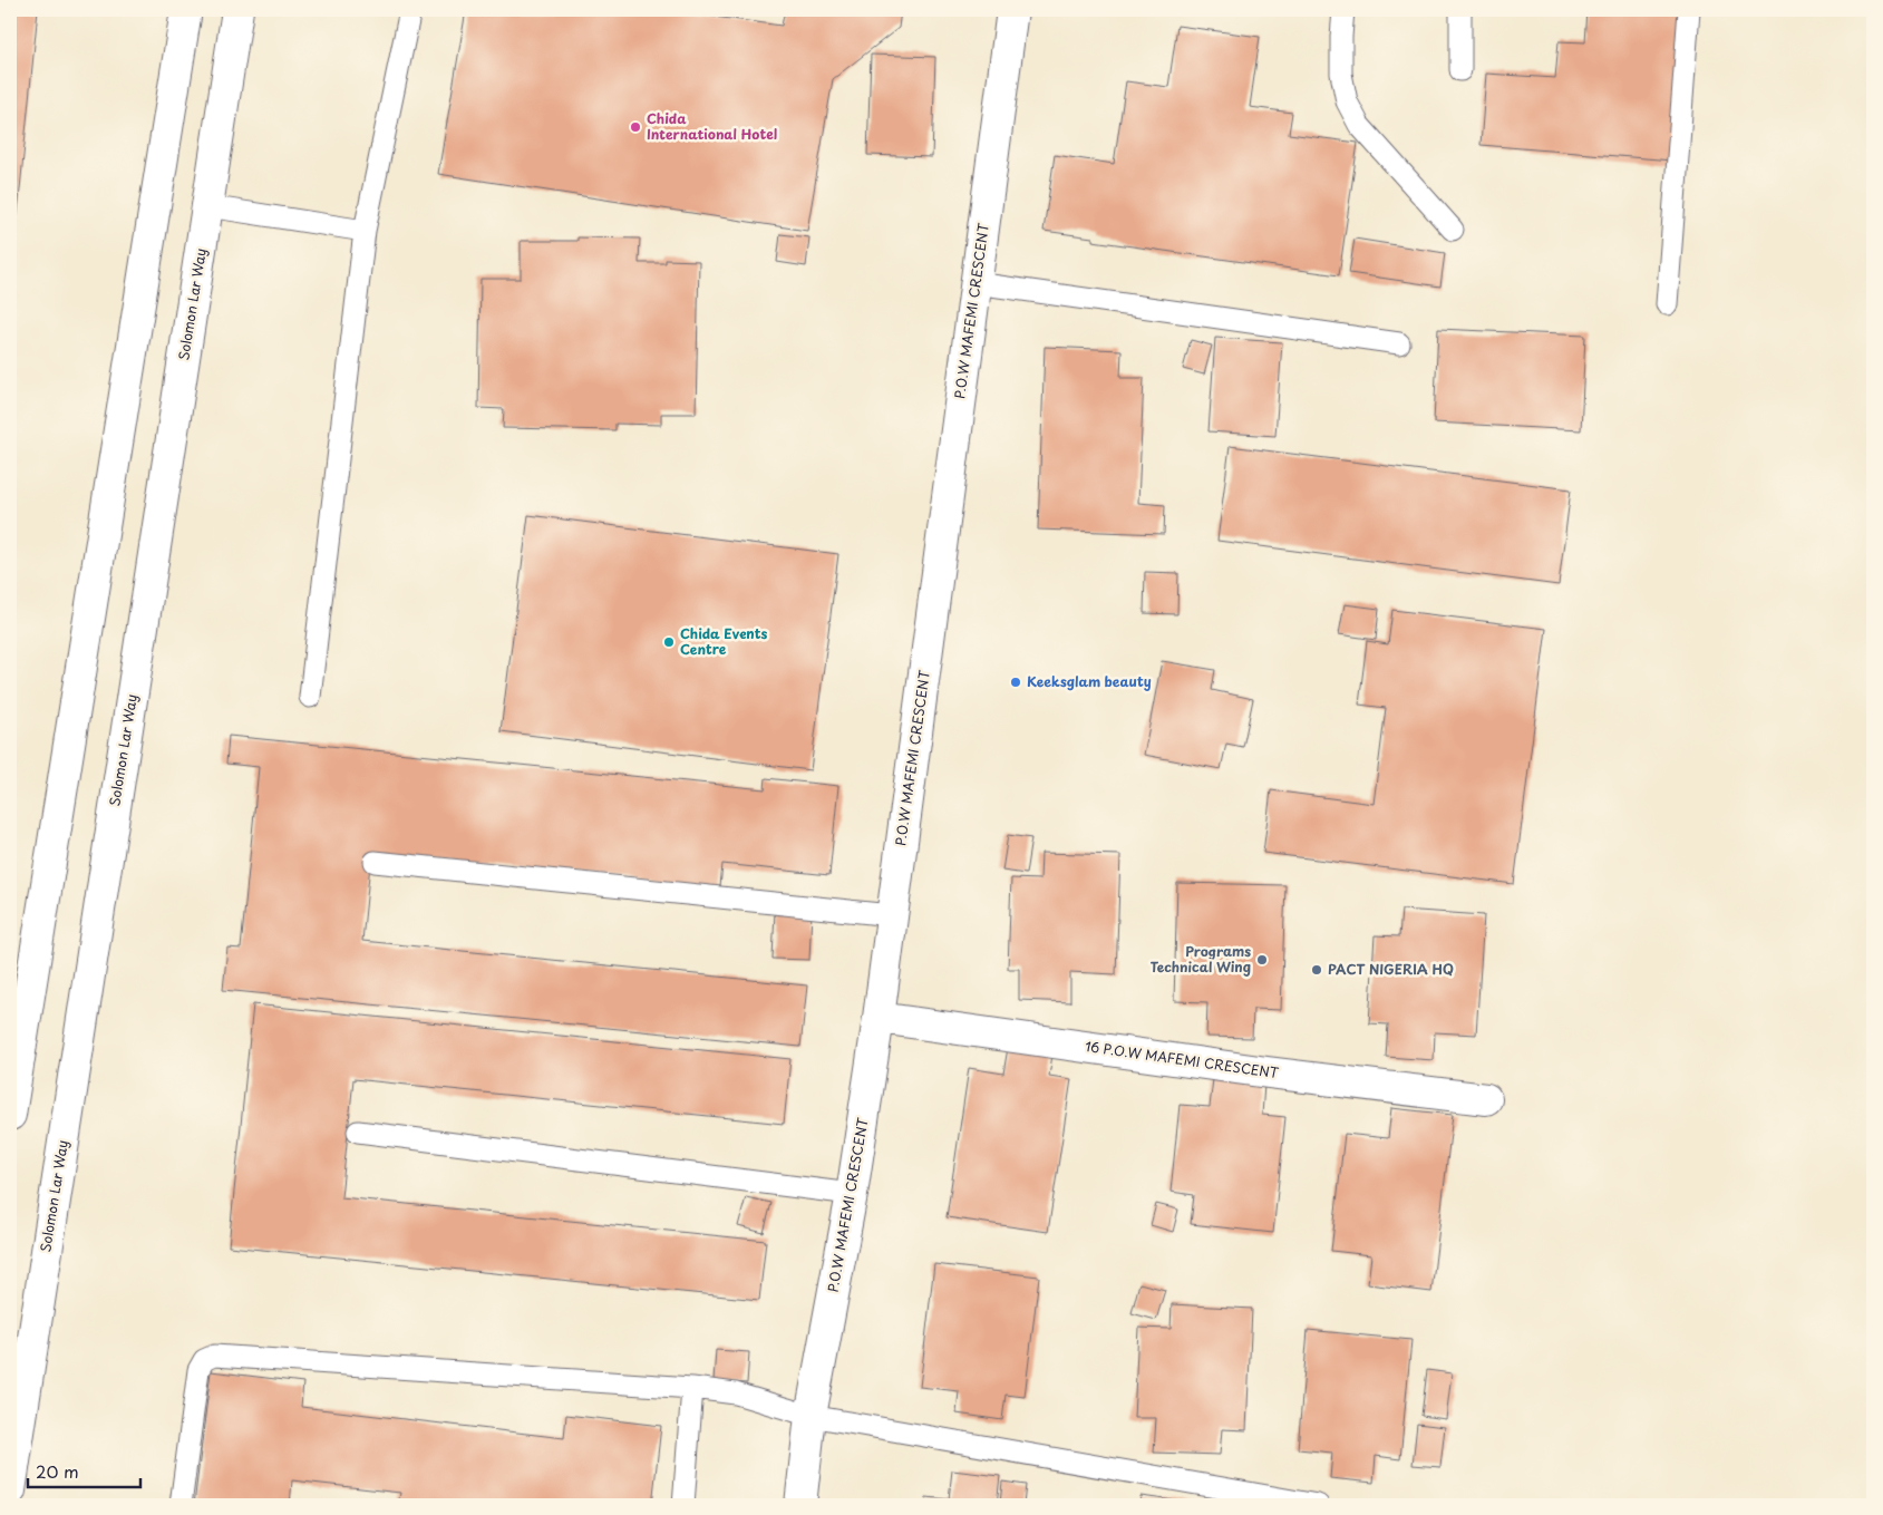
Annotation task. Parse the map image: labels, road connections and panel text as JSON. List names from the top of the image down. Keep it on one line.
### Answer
{"streets":{"street":["Solomon Lar Way","P.O.W MAFEMI CRESCENT","16 P.O.W MAFEMI CRESCENT"]},"crossings":[["P.O.W MAFEMI CRESCENT","16 P.O.W MAFEMI CRESCENT"]],"places":["Chida International Hotel","Chida Events Centre","Keeksglam beauty","Programs Technical Wing","PACT NIGERIA HQ"],"scale_bar":"20 m"}
